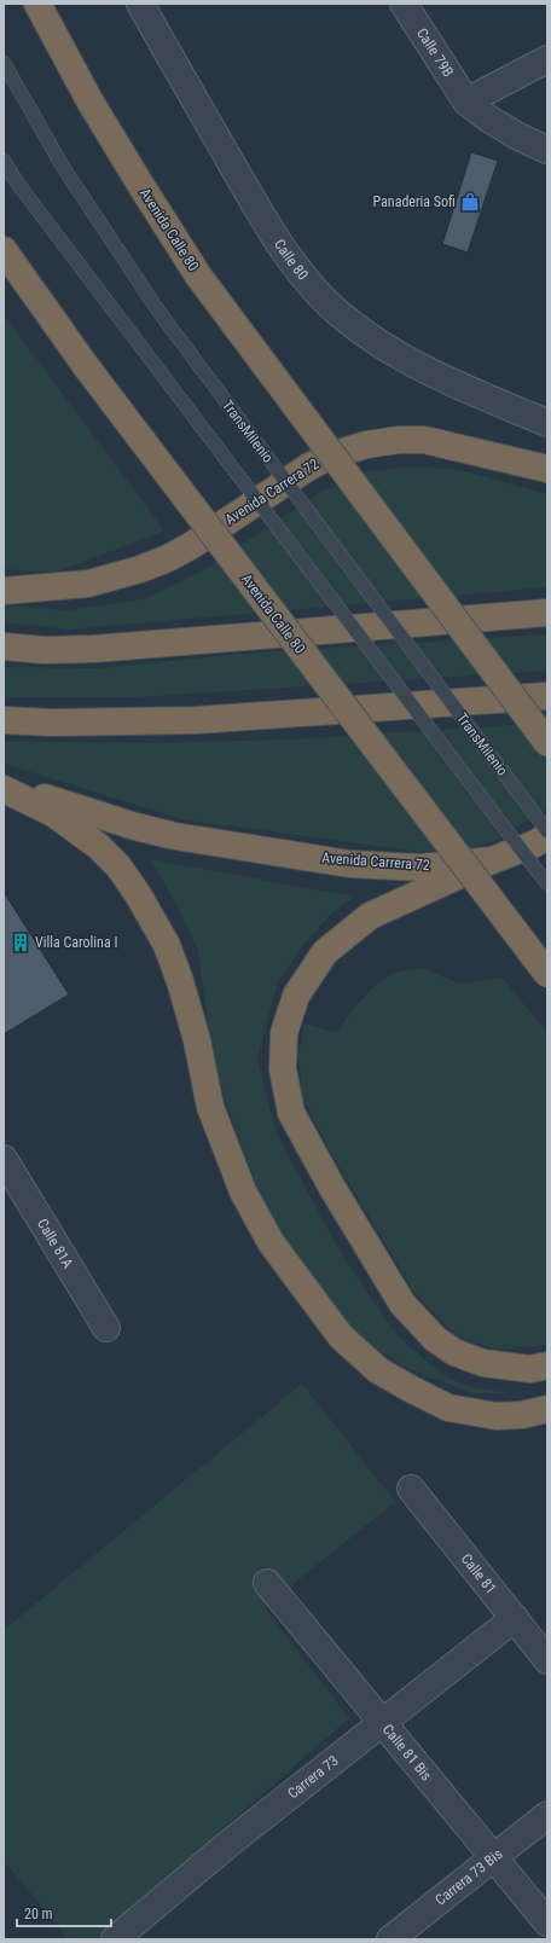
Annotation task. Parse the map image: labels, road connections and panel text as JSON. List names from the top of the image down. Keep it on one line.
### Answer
{"streets":{"highway":["Avenida Calle 80","Avenida Carrera 72"],"street":["Calle 79B","Calle 80","Calle 81A","Calle 81","Calle 81 Bis","Carrera 73","Carrera 73 Bis"],"lane":["TransMilenio"]},"crossings":[["Calle 81","Carrera 73"],["Calle 81 Bis","Carrera 73"],["Calle 81 Bis","Carrera 73 Bis"]],"places":{"shop":["Panaderia Sofi"],"building":["Villa Carolina I"]},"scale_bar":"20 m"}
